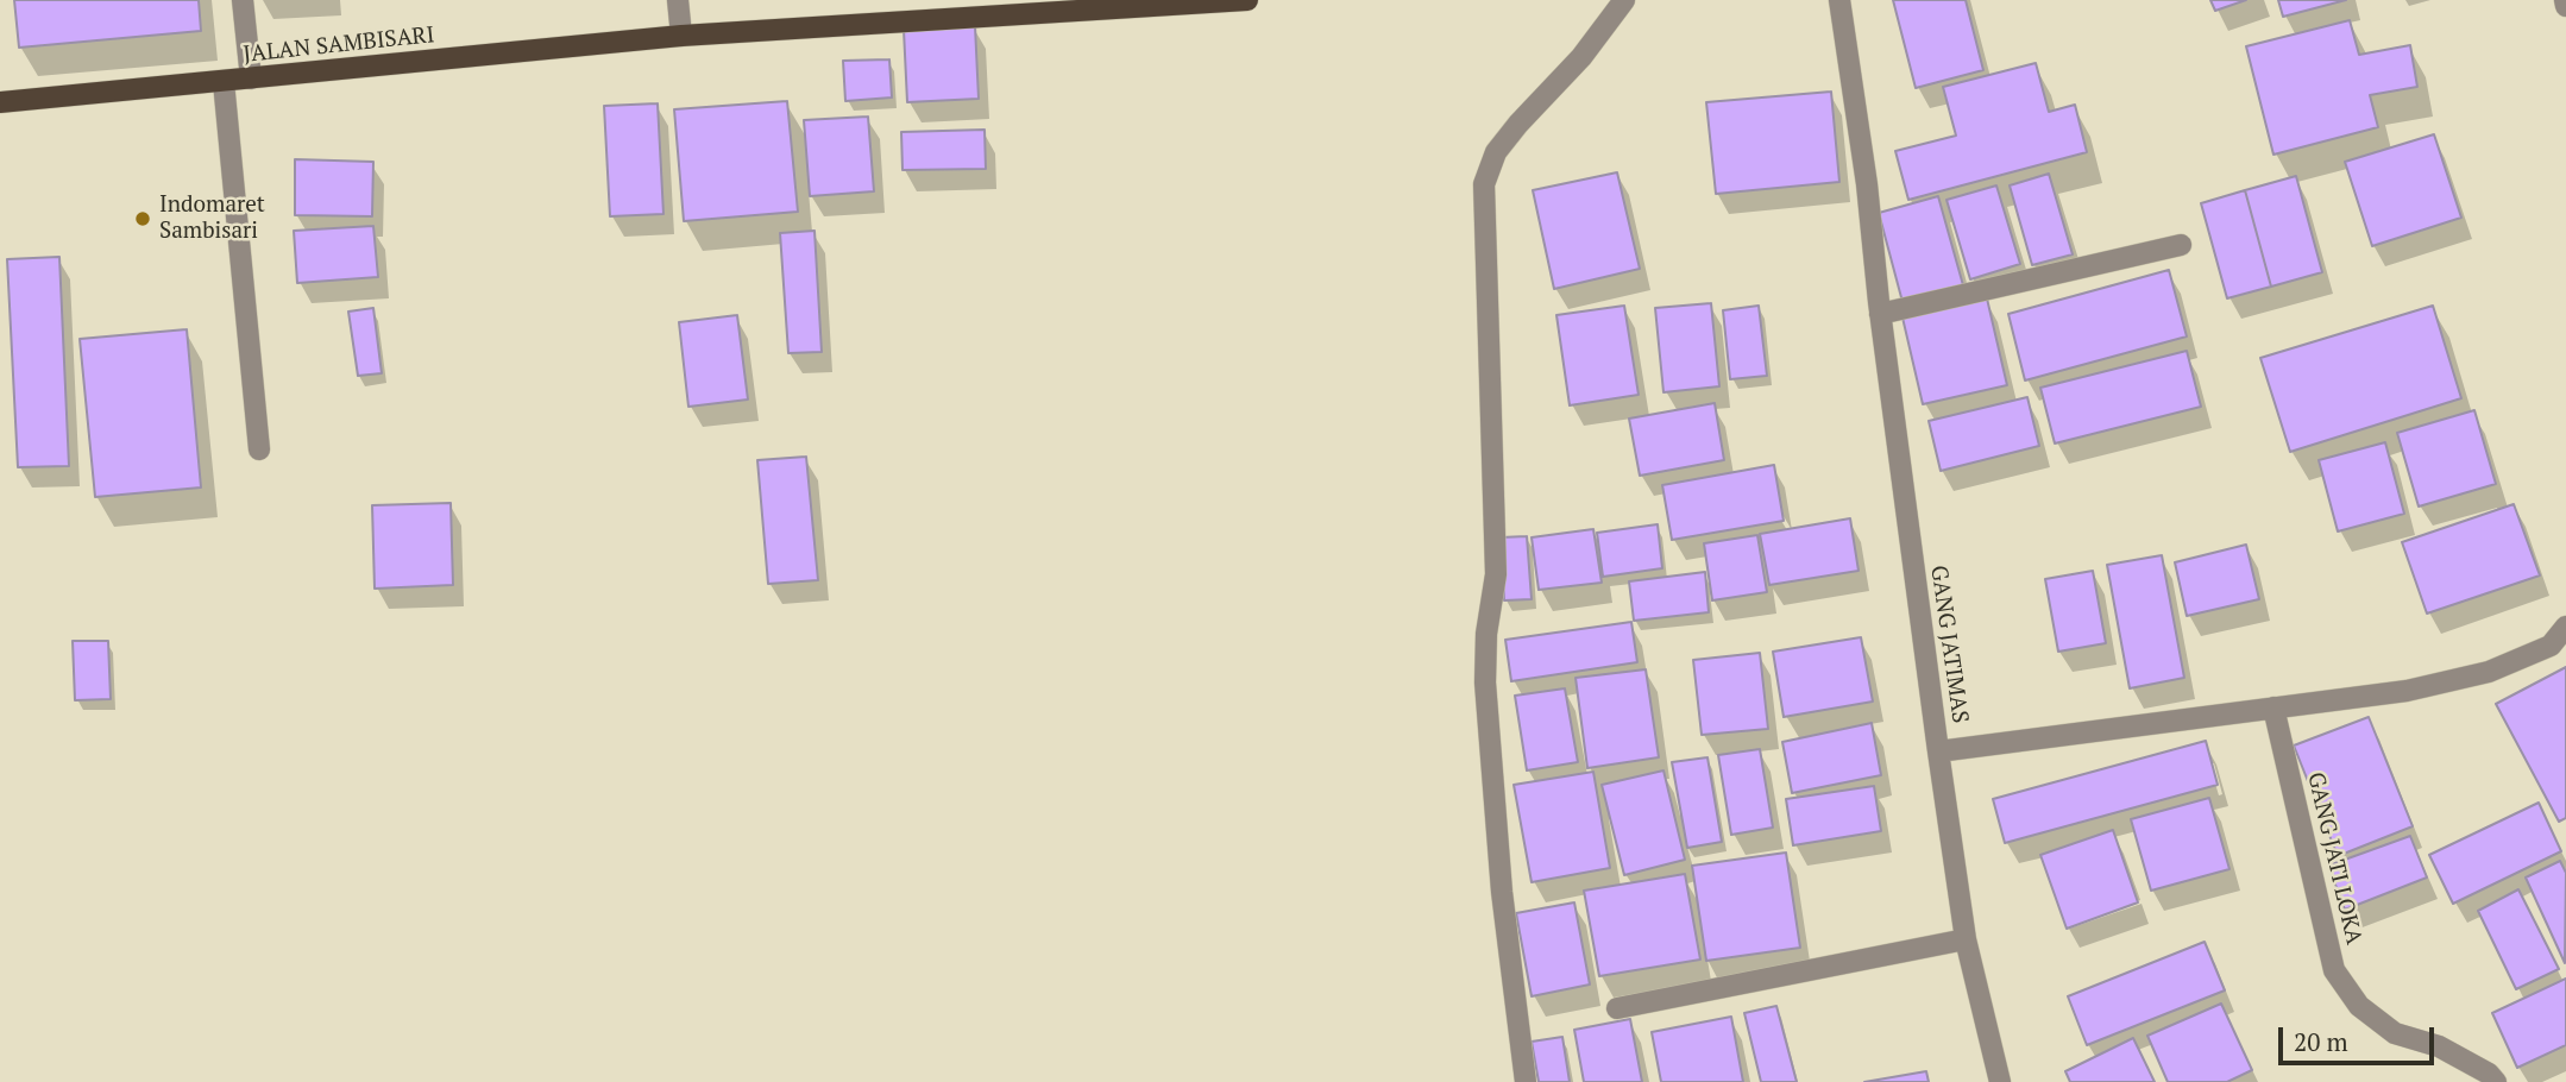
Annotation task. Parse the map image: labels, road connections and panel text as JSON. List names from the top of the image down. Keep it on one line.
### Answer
{"streets":{"main road":["JALAN SAMBISARI"],"street":["GANG JATIMAS","GANG JATI LOKA"]},"crossings":[["GANG JATIMAS","GANG JATI LOKA"]],"places":["Indomaret Sambisari"],"scale_bar":"20 m"}
